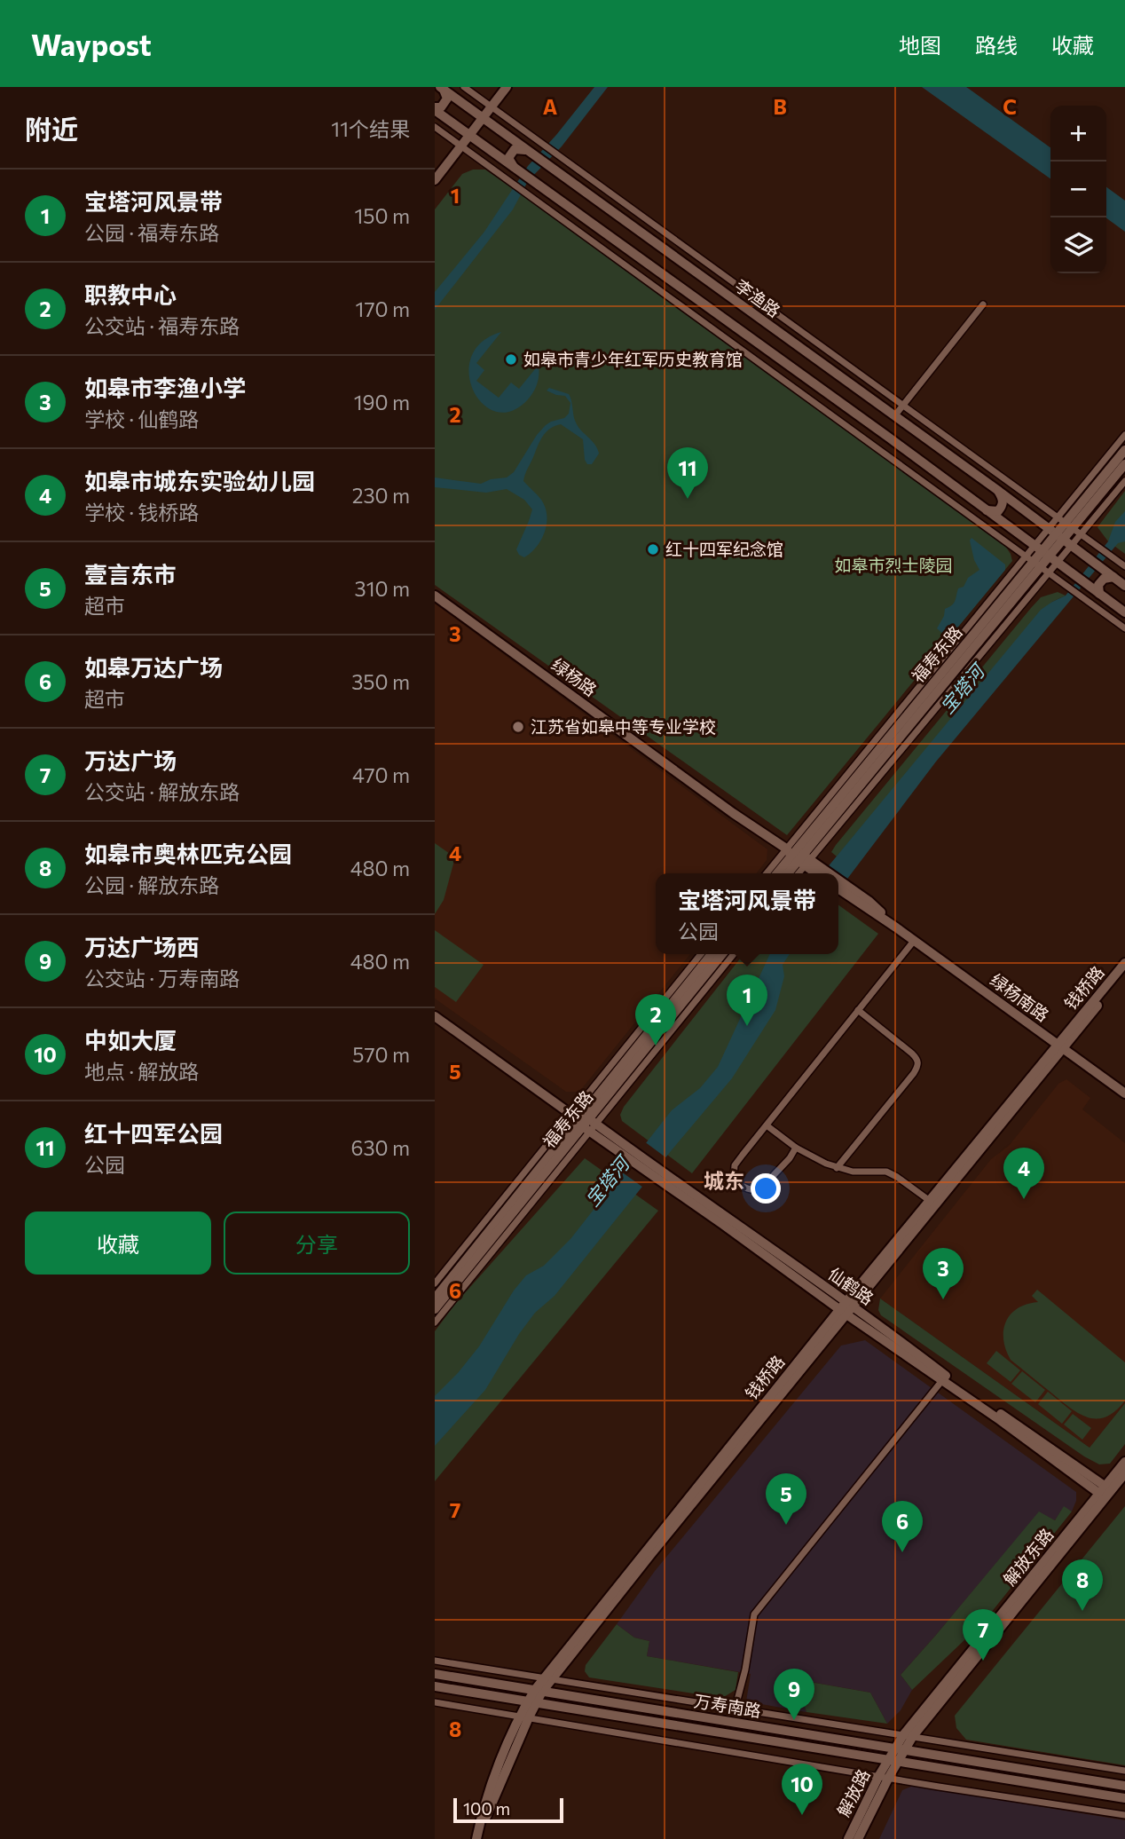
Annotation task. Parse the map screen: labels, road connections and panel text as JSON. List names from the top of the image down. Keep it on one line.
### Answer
{"streets":{"main road":["李渔路","福寿东路","绿杨路","钱桥路","绿杨南路","仙鹤路","解放东路","万寿南路","解放路"]},"crossings":[["李渔路","福寿东路"],["福寿东路","绿杨路"],["福寿东路","绿杨南路"],["福寿东路","仙鹤路"],["绿杨路","绿杨南路"],["钱桥路","绿杨南路"],["钱桥路","仙鹤路"],["钱桥路","万寿南路"],["仙鹤路","解放东路"],["解放东路","万寿南路"],["解放东路","解放路"],["万寿南路","解放路"]],"districts":["城东"],"water":["宝塔河"],"parks":["如皋市烈士陵园"],"places":["如皋市青少年红军历史教育馆","红十四军纪念馆","江苏省如皋中等专业学校"],"scale_bar":"100 m","page":{"header":"Waypost","nav":["地图","路线","收藏"],"heading":["附近","11个结果"],"map_buttons":["+","−"],"list":[{"mark":"1","name":"宝塔河风景带","note":"公园 · 福寿东路","value":"150 m"},{"mark":"2","name":"职教中心","note":"公交站 · 福寿东路","value":"170 m"},{"mark":"3","name":"如皋市李渔小学","note":"学校 · 仙鹤路","value":"190 m"},{"mark":"4","name":"如皋市城东实验幼儿园","note":"学校 · 钱桥路","value":"230 m"},{"mark":"5","name":"壹言东市","note":"超市","value":"310 m"},{"mark":"6","name":"如皋万达广场","note":"超市","value":"350 m"},{"mark":"7","name":"万达广场","note":"公交站 · 解放东路","value":"470 m"},{"mark":"8","name":"如皋市奥林匹克公园","note":"公园 · 解放东路","value":"480 m"},{"mark":"9","name":"万达广场西","note":"公交站 · 万寿南路","value":"480 m"},{"mark":"10","name":"中如大厦","note":"地点 · 解放路","value":"570 m"},{"mark":"11","name":"红十四军公园","note":"公园","value":"630 m"}],"pins":["11","1","2","4","3","5","6","8","7","9","10"],"popup":["宝塔河风景带","公园"],"buttons":["收藏","分享"],"scale":"100 m"},"grid":{"columns":["A","B","C"],"rows":["1","2","3","4","5","6","7","8"]}}
